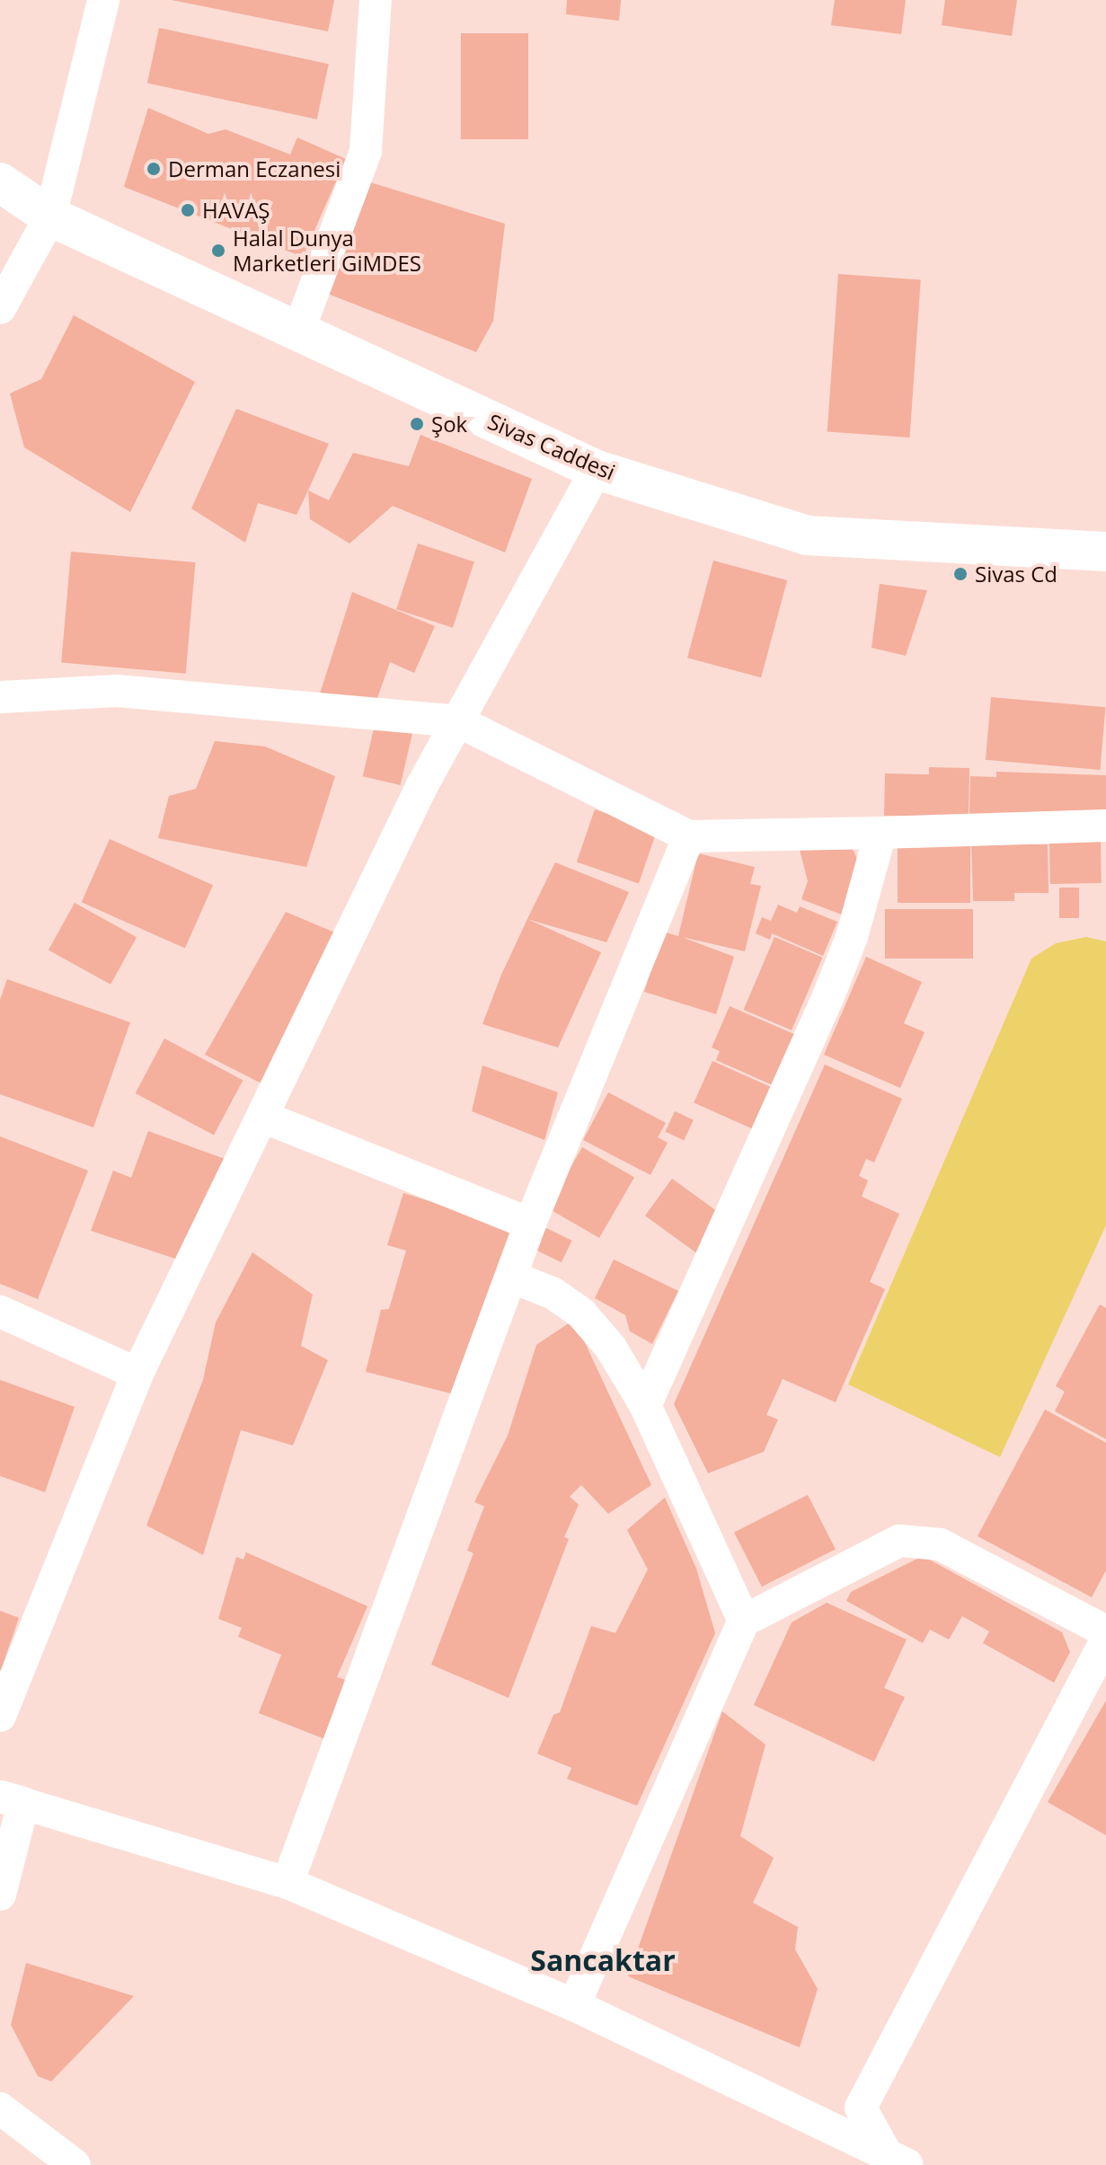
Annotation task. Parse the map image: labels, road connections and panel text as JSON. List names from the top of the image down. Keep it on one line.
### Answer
{"streets":{"main road":["Sivas Caddesi"]},"districts":["Sancaktar"],"places":["Derman Eczanesi","HAVAŞ","Halal Dunya Marketleri GiMDES","Şok","Sivas Cd"]}
